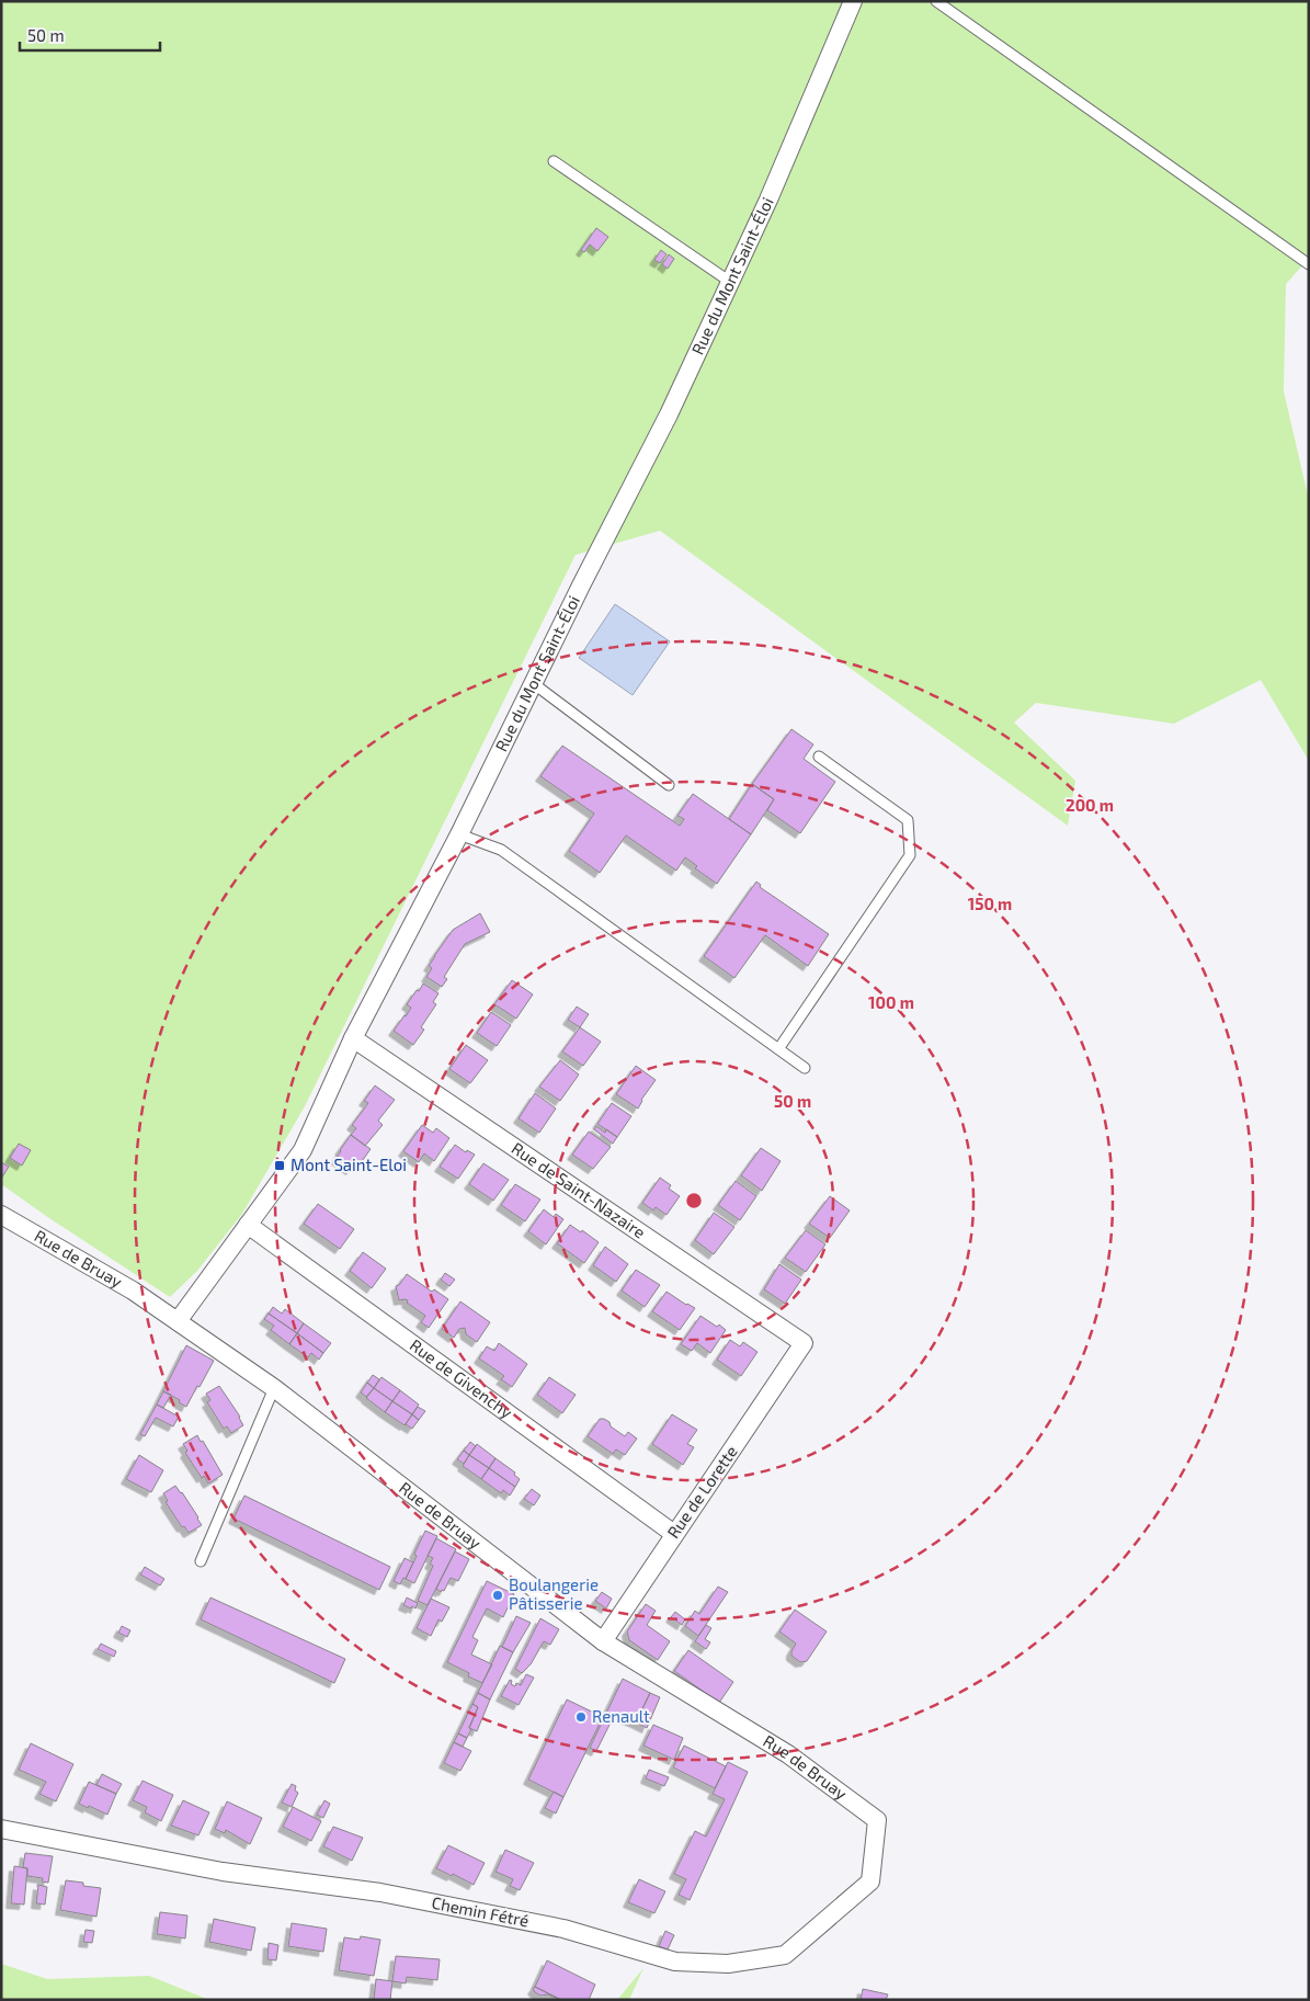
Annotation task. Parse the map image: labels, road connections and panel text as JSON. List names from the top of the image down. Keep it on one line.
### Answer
{"streets":{"street":["Rue du Mont Saint-Éloi","Rue de Saint-Nazaire","Rue de Bruay","Rue de Givenchy","Rue de Lorette","Chemin Fétré"]},"crossings":[["Rue du Mont Saint-Éloi","Rue de Saint-Nazaire"],["Rue du Mont Saint-Éloi","Rue de Bruay"],["Rue du Mont Saint-Éloi","Rue de Givenchy"],["Rue de Saint-Nazaire","Rue de Lorette"],["Rue de Bruay","Rue de Lorette"],["Rue de Bruay","Chemin Fétré"],["Rue de Givenchy","Rue de Lorette"]],"places":{"transit":["Mont Saint-Eloi"],"other":["Boulangerie Pâtisserie","Renault"]},"scale_bar":"50 m","rings":["200 m","150 m","100 m","50 m"]}
